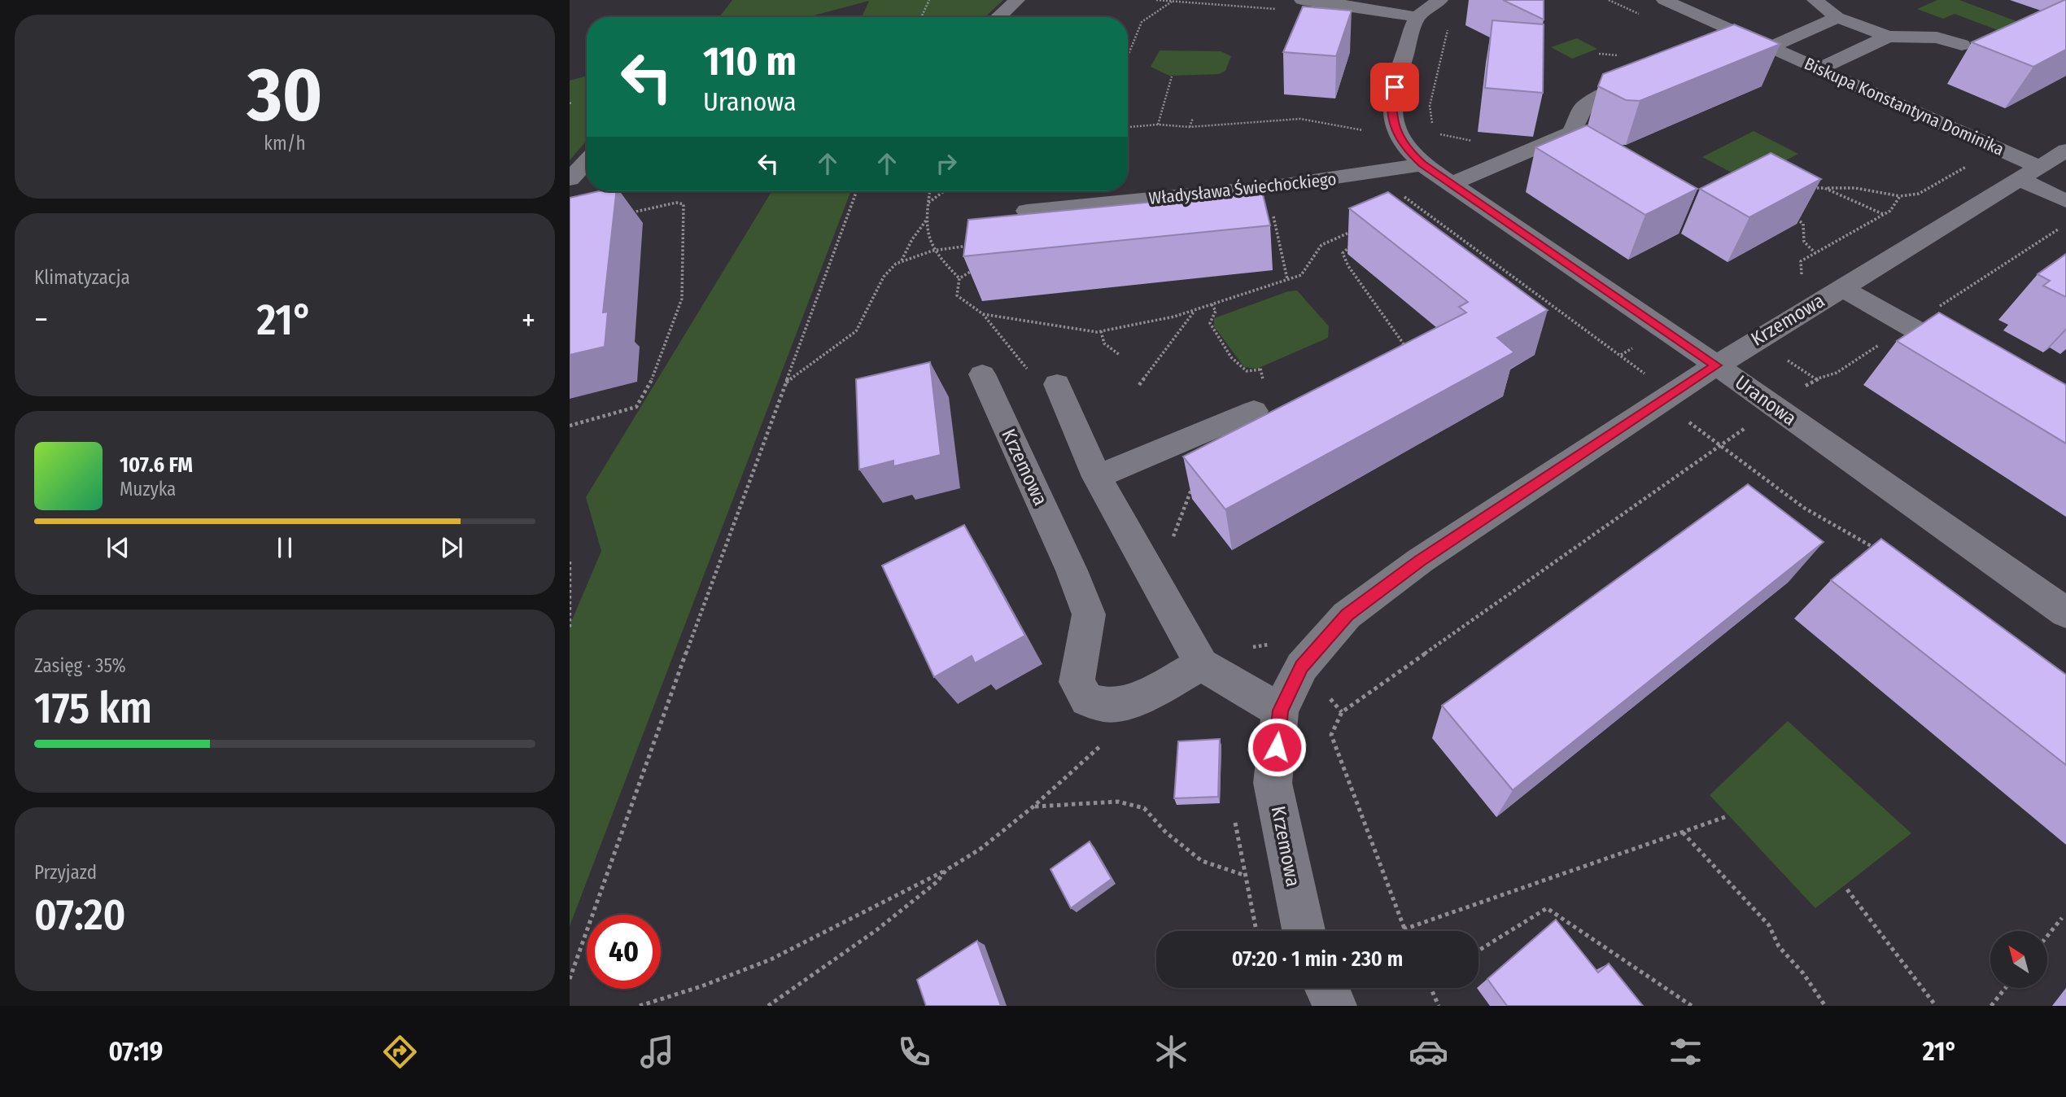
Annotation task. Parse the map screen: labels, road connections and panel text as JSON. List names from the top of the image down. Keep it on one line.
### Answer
{"streets":{"street":["Biskupa Konstantyna Dominika","Władysława Świechockiego","Krzemowa","Uranowa"]},"crossings":[["Biskupa Konstantyna Dominika","Krzemowa"],["Władysława Świechockiego","Uranowa"],["Krzemowa","Uranowa"]],"north":"top left","page":{"tile":[["30","km/h"],"Klimatyzacja",["Zasięg · 35%","175 km"],["Przyjazd","07:20"]],"turn":["110 m","Uranowa"],"heat":["−","21°","+"],"song":["107.6 FM","Muzyka"],"limit":"40","trip":"07:20 · 1 min · 230 m","tabs":["07:19","21°"]}}
